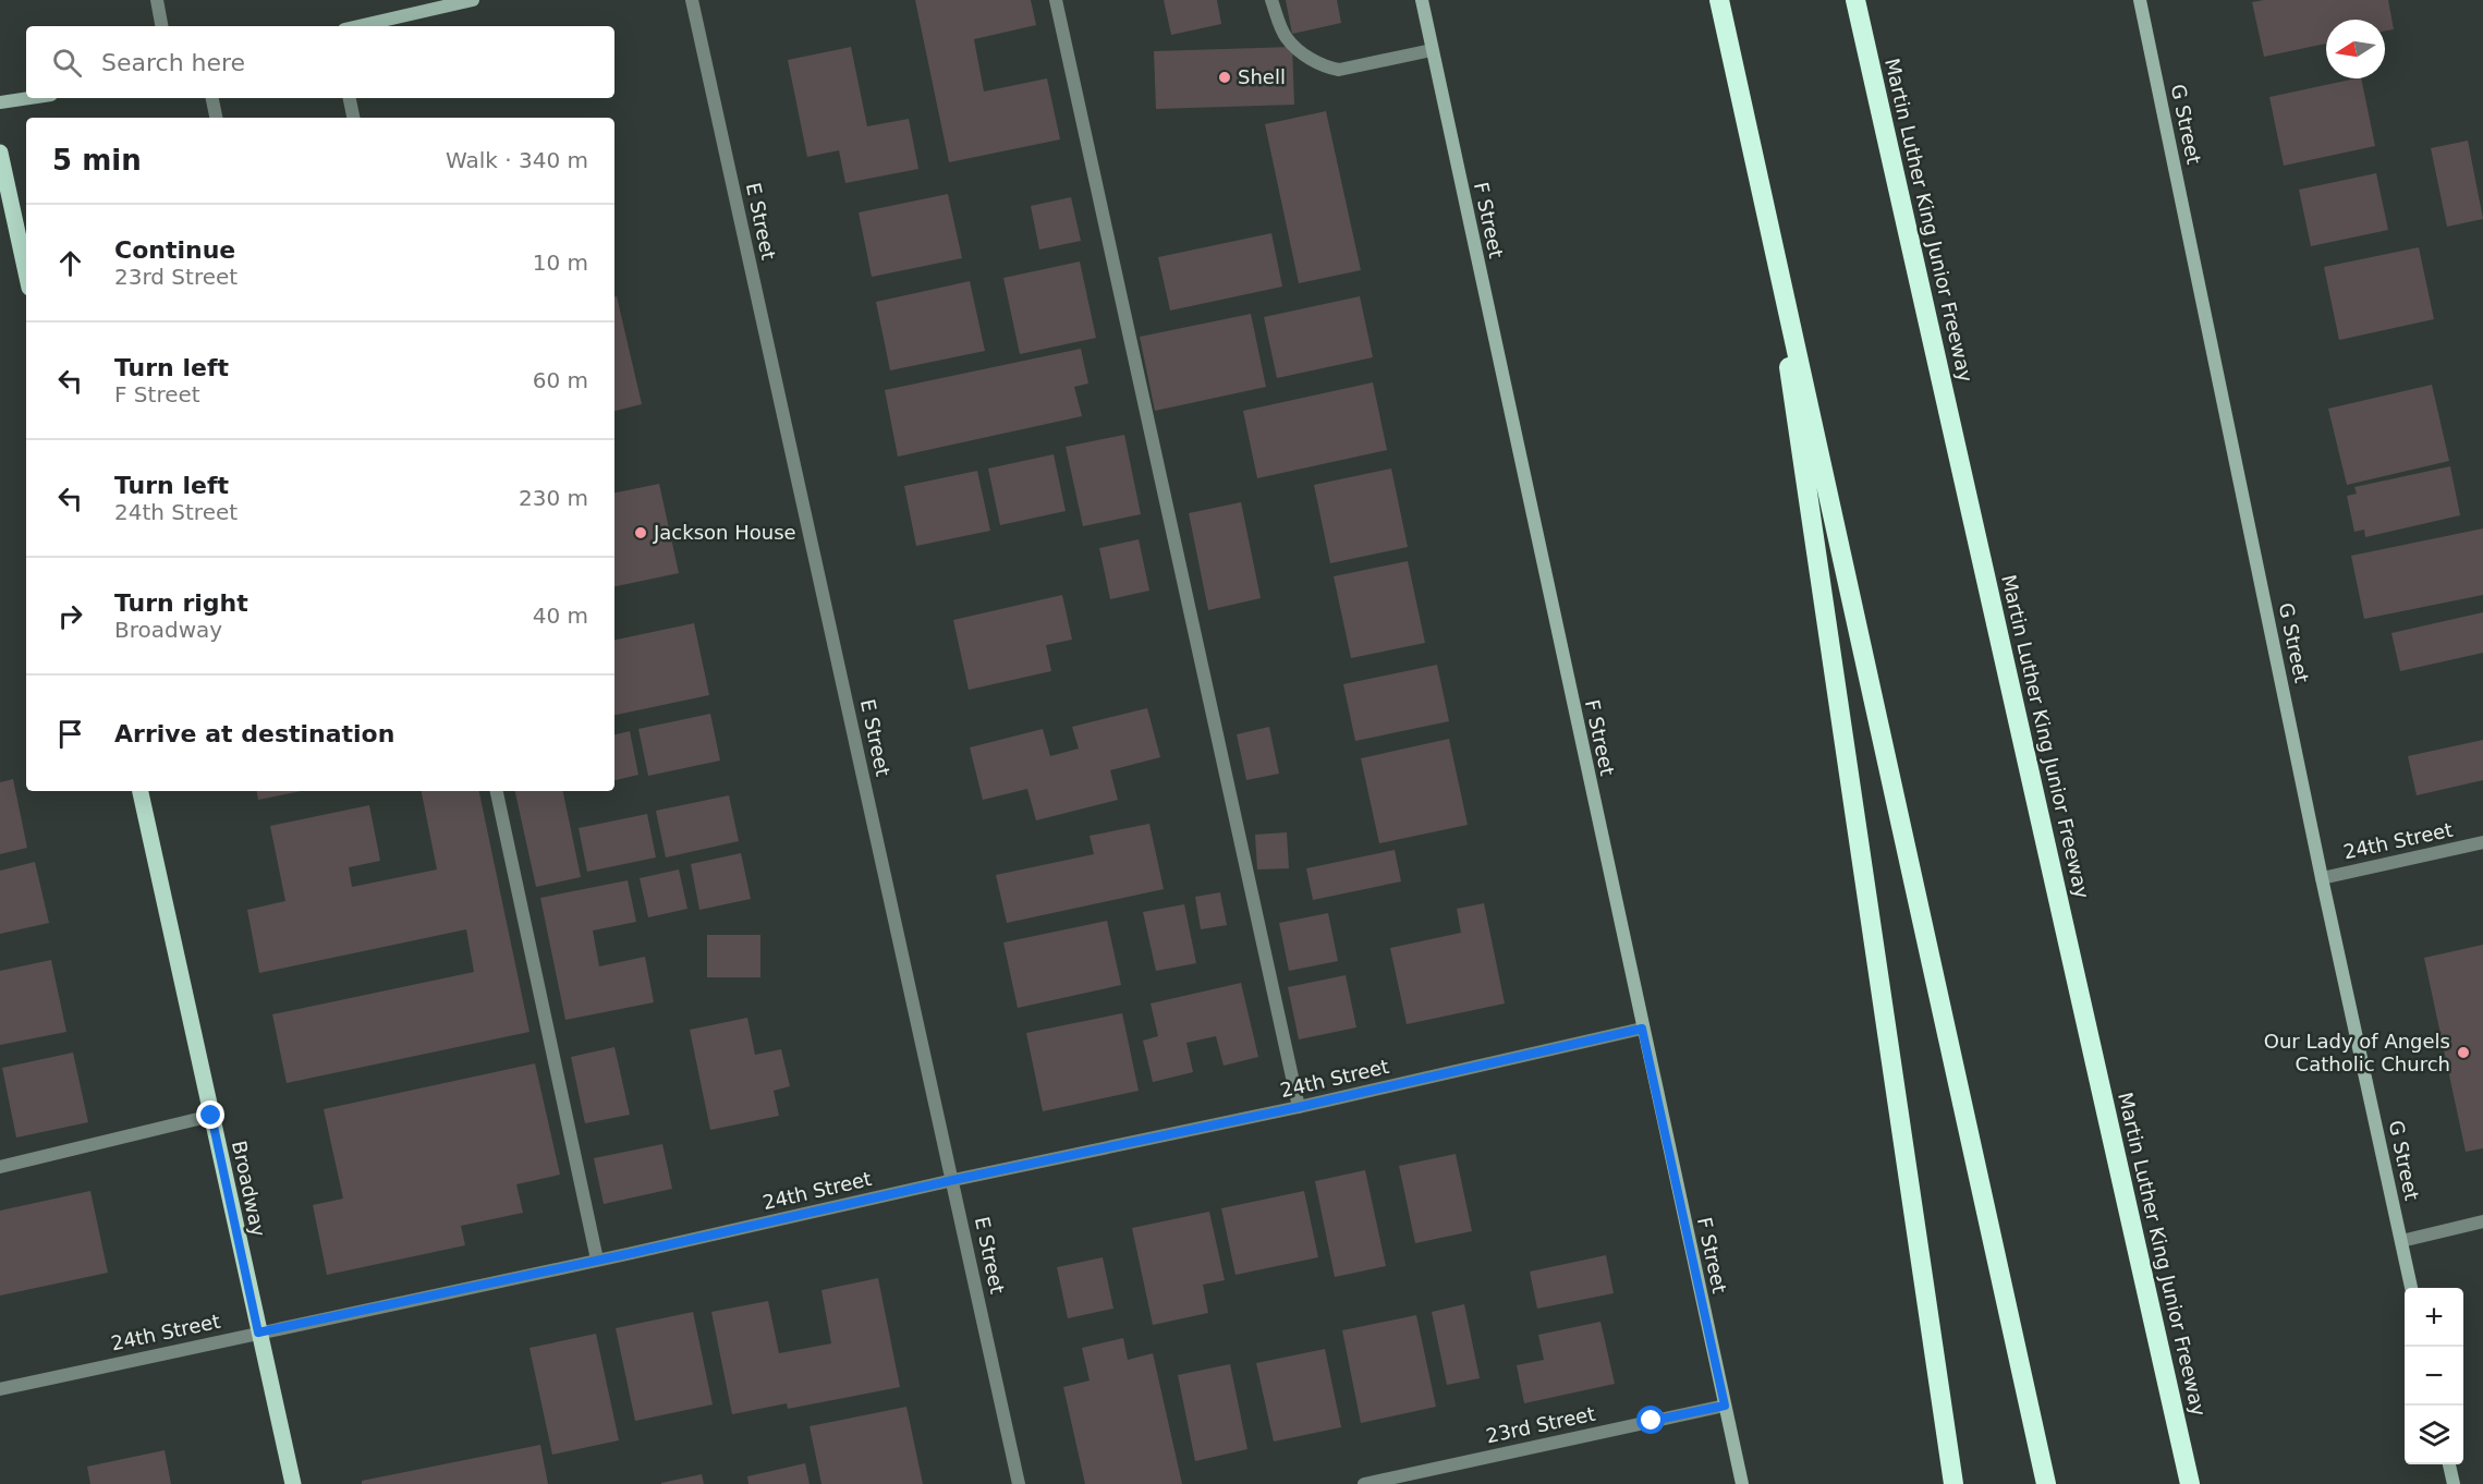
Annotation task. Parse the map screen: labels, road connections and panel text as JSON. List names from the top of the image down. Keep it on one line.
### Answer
{"streets":{"highway":["Martin Luther King Junior Freeway"],"main road":["G Street","F Street","Broadway"],"street":["E Street","24th Street","23rd Street"]},"crossings":[["G Street","24th Street"],["F Street","24th Street"],["F Street","23rd Street"],["E Street","24th Street"],["24th Street","Broadway"]],"places":["Shell","Jackson House","Our Lady of Angels Catholic Church"],"north":"left","page":{"search":"Search here","heading":["5 min","Walk · 340 m"],"list":[["Continue","23rd Street","10 m"],["Turn left","F Street","60 m"],["Turn left","24th Street","230 m"],["Turn right","Broadway","40 m"],"Arrive at destination"],"map_buttons":["+","−"]}}
